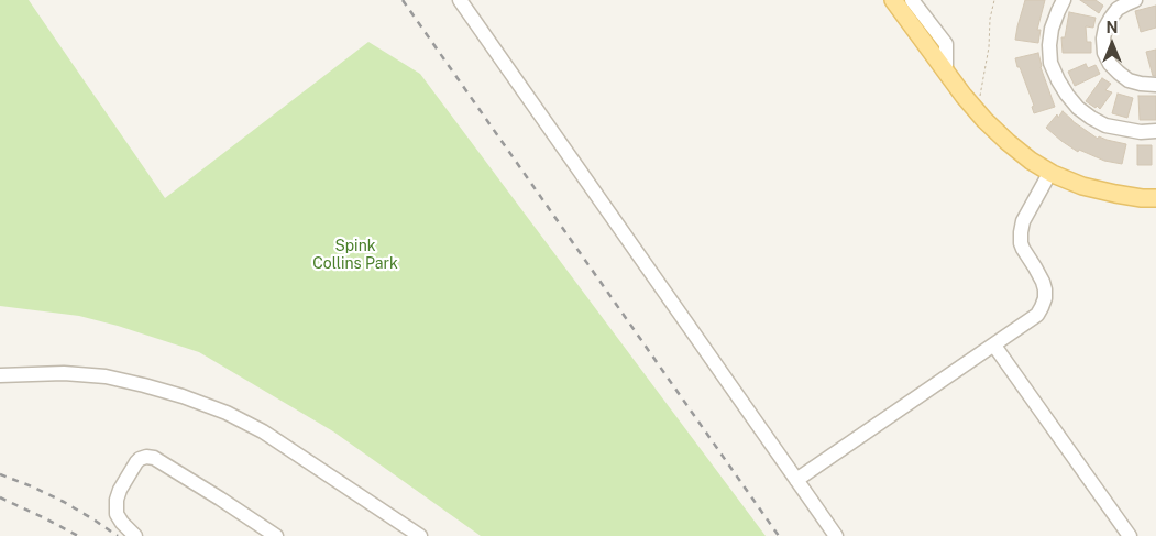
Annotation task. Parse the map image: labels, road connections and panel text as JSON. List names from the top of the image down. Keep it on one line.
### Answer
{"parks":["Spink Collins Park"],"north":"top"}
